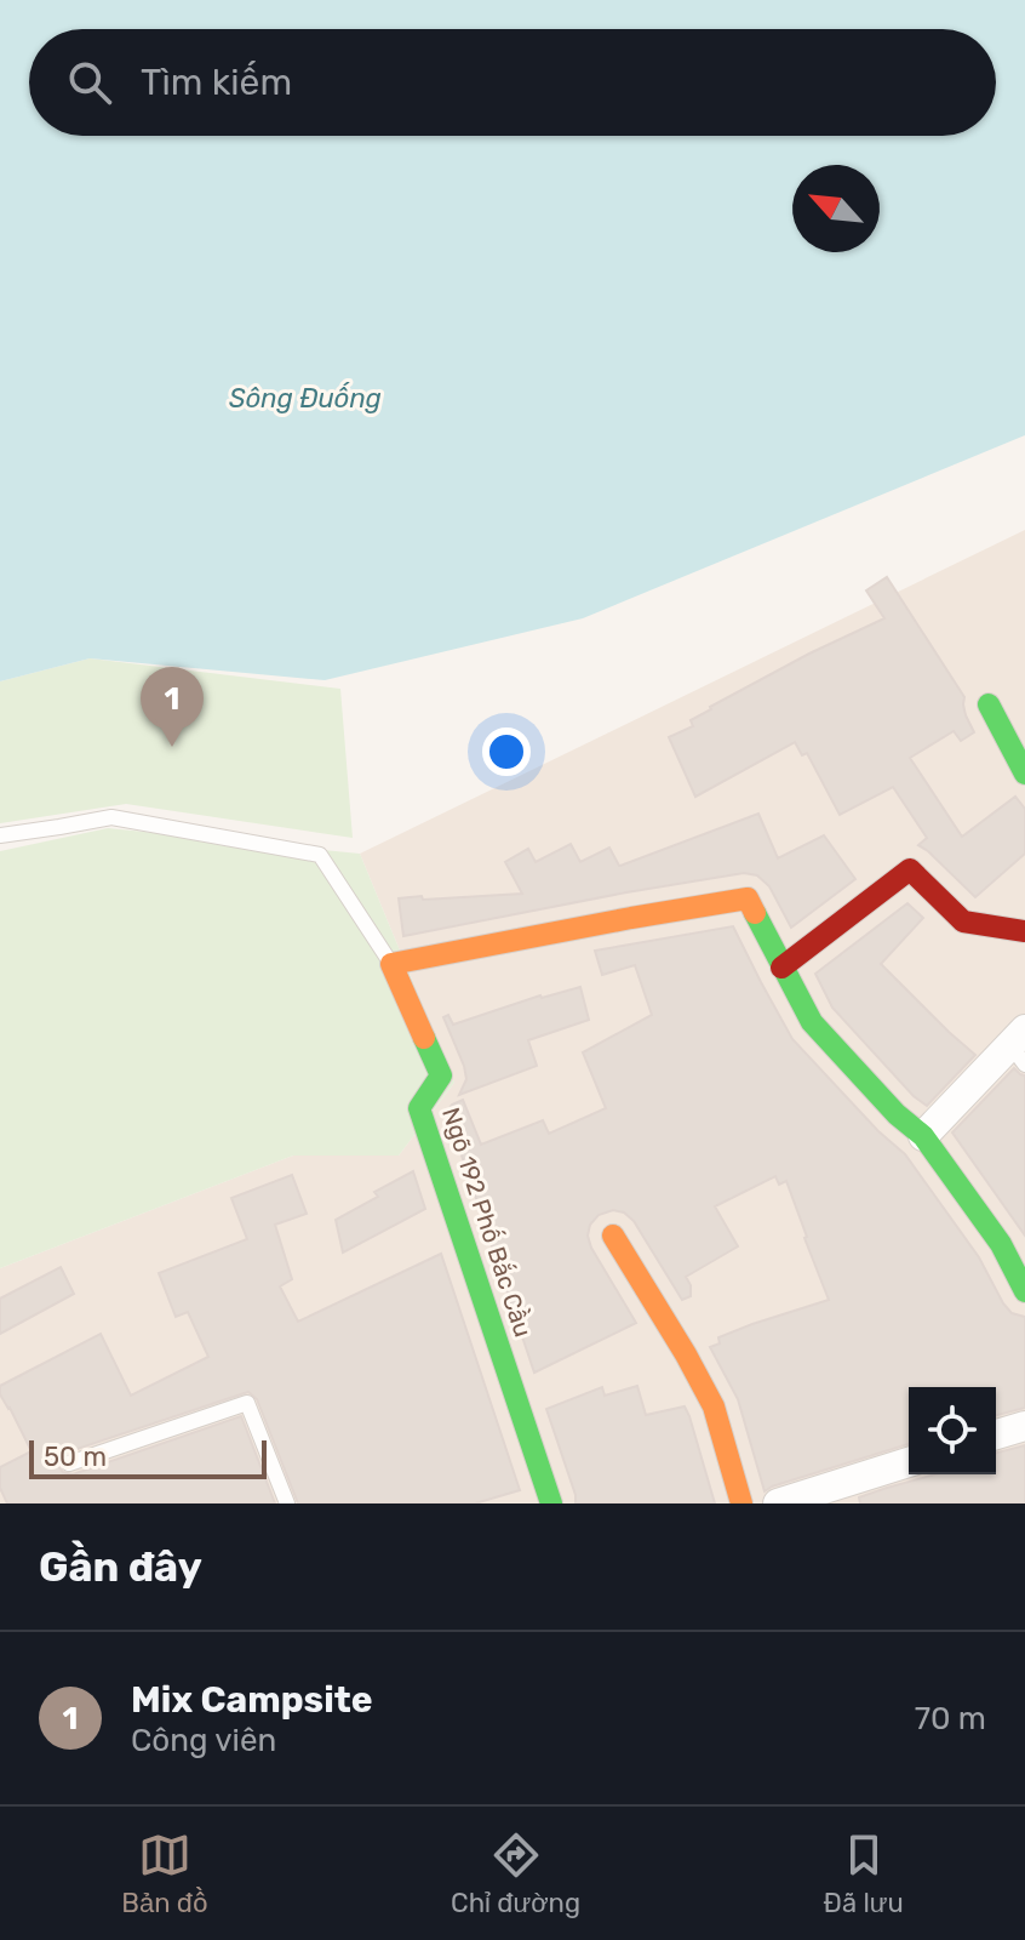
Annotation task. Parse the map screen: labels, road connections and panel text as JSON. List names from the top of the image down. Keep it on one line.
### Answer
{"streets":{"street":["Ngõ 192 Phố Bắc Cầu"]},"water":["Sông Đuống"],"scale_bar":"50 m","north":"top left","page":{"search":"Tìm kiếm","pins":"1","scale":"50 m","heading":"Gần đây","list":[{"mark":"1","name":"Mix Campsite","note":"Công viên","value":"70 m"}],"nav":["Bản đồ","Chỉ đường","Đã lưu"]}}
